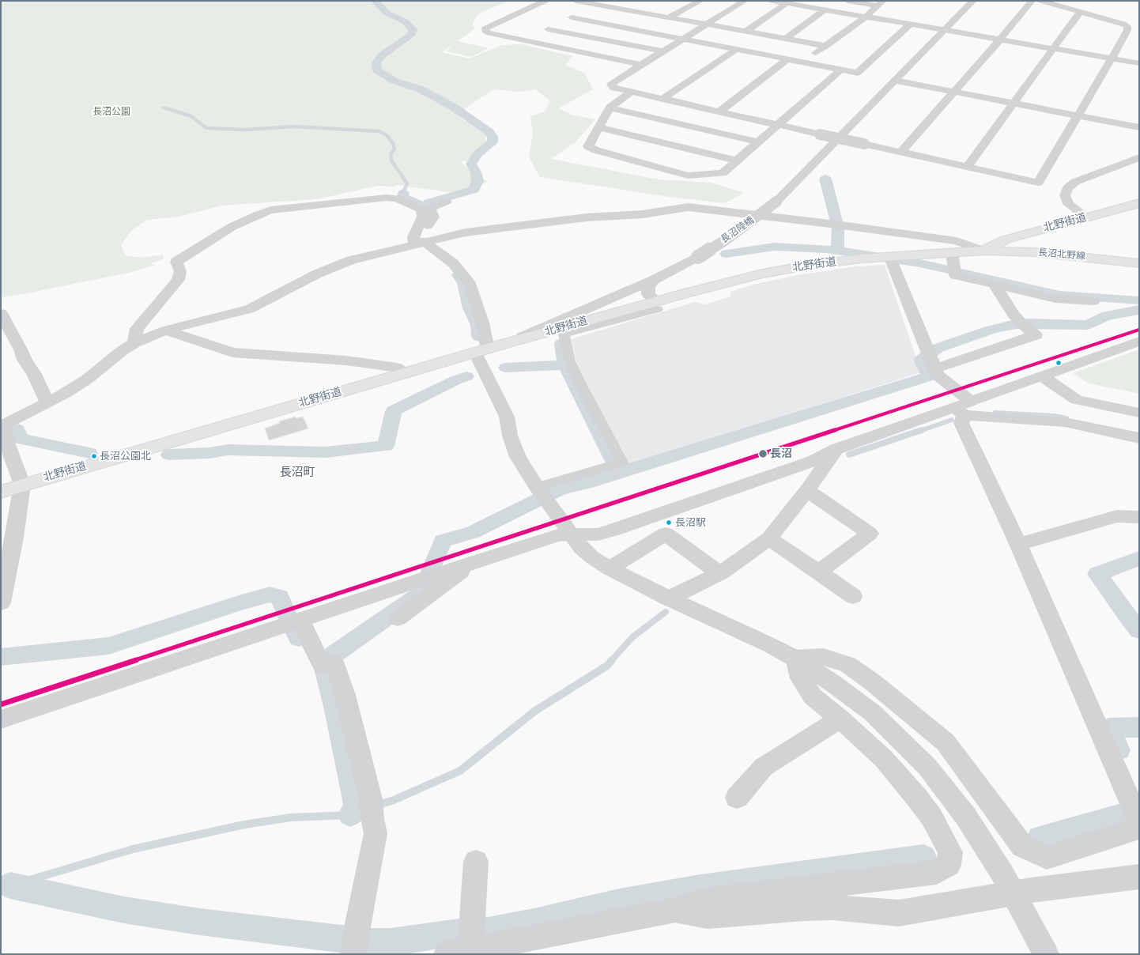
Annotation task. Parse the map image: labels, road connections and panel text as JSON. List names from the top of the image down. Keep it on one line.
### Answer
{"streets":{"main road":["北野街道","長沼北野線"],"street":["長沼陸橋"]},"crossings":[["北野街道","長沼陸橋"],["北野街道","長沼北野線"]],"districts":["長沼町"],"parks":["長沼公園"],"places":["長沼","長沼公園北","長沼駅"]}
